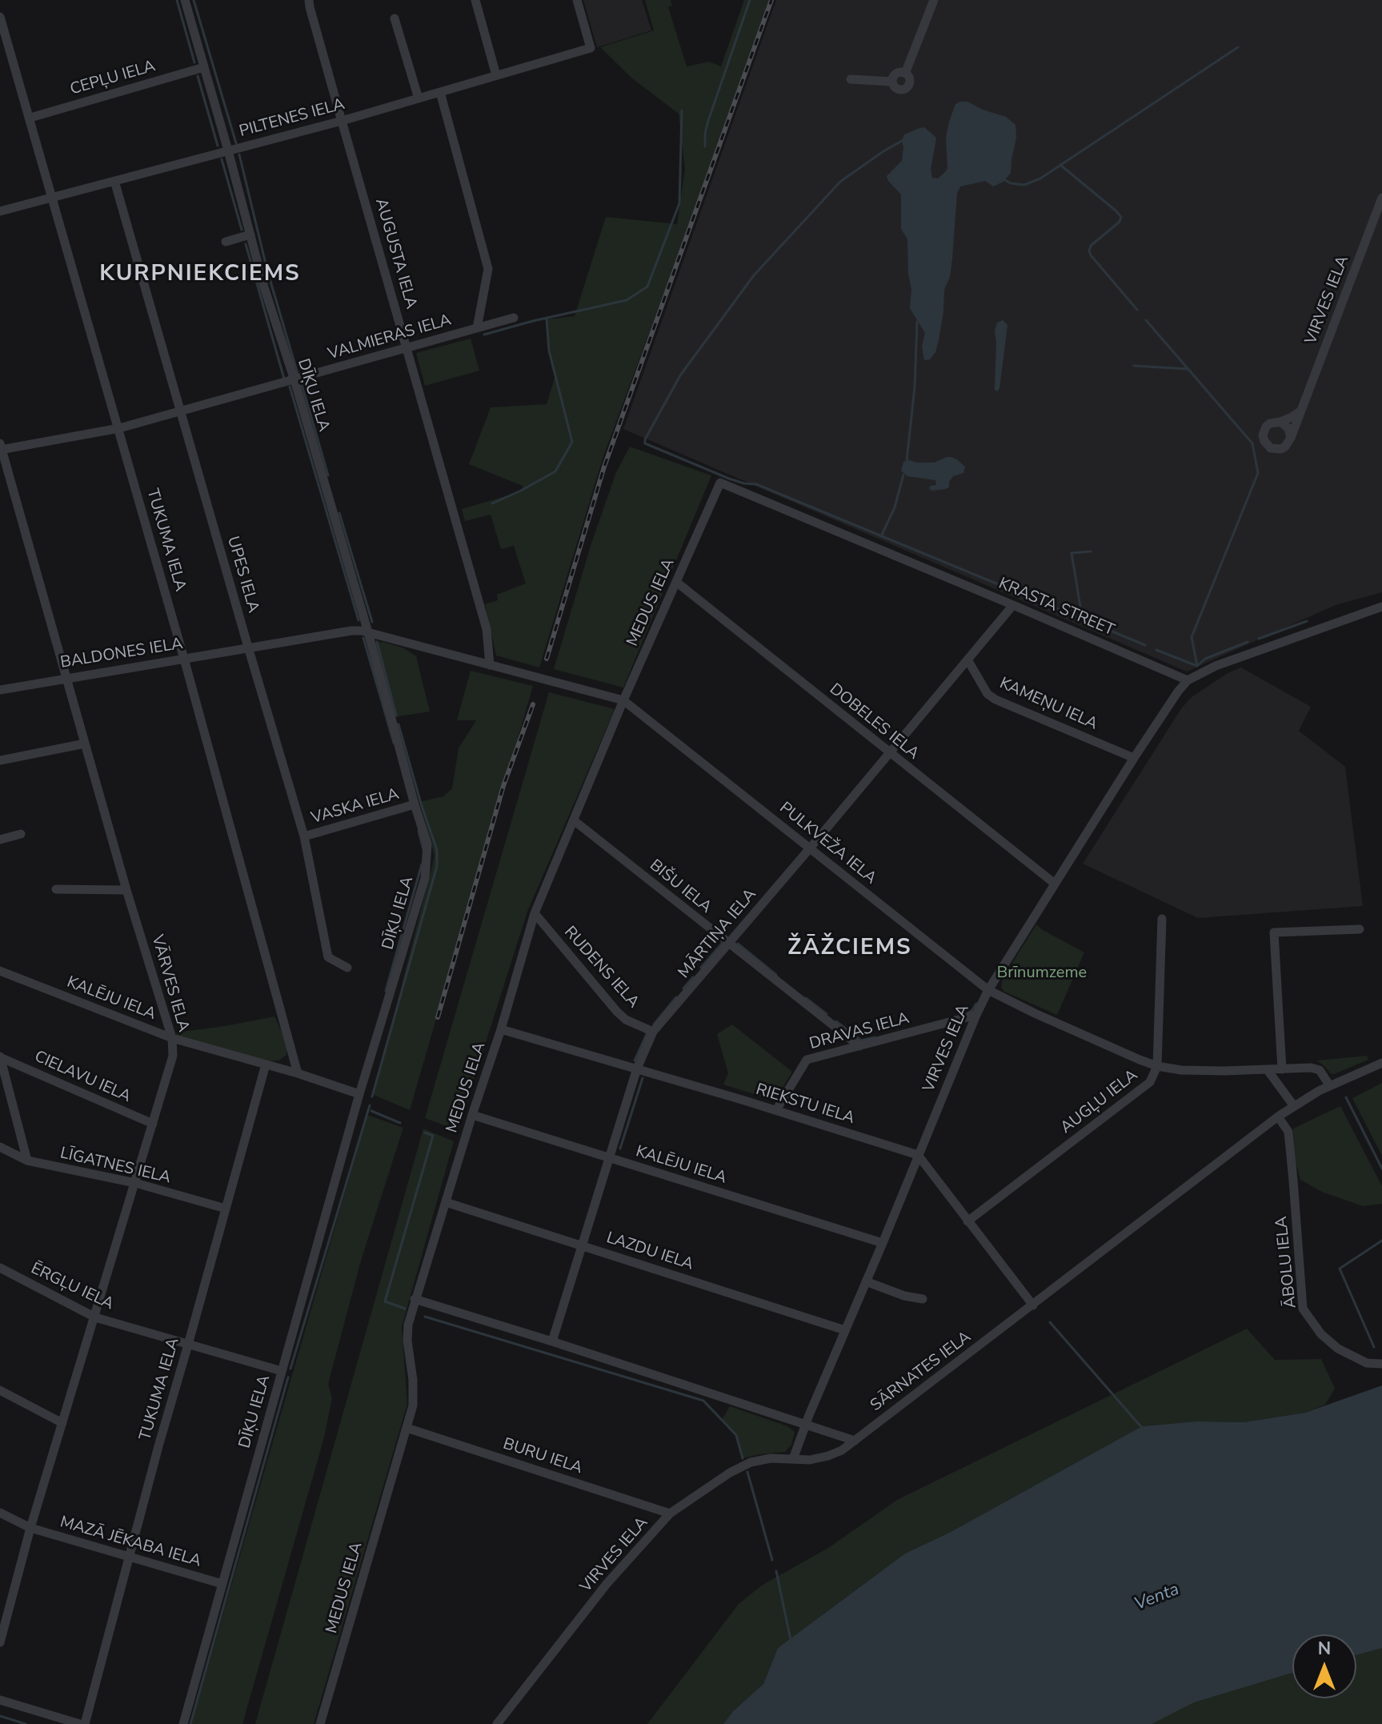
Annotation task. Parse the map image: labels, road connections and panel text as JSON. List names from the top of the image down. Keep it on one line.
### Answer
{"streets":{"street":["CEPĻU IELA","PILTENES IELA","AUGUSTA IELA","VIRVES IELA","VALMIERAS IELA","DĪĶU IELA","TUKUMA IELA","UPES IELA","MEDUS IELA","KRASTA STREET","BALDONES IELA","KAMEŅU IELA","DOBELES IELA","VASKA IELA","PULKVEŽA IELA","BIŠU IELA","MĀRTIŅA IELA","RUDENS IELA","VĀRVES IELA","KALĒJU IELA","DRAVAS IELA","CIELAVU IELA","AUGĻU IELA","RIEKSTU IELA","LĪGATNES IELA","LAZDU IELA","ĀBOLU IELA","ĒRGĻU IELA","SĀRNATES IELA","BURU IELA","MAZĀ JĒKABA IELA"]},"crossings":[["CEPĻU IELA","DĪĶU IELA"],["CEPĻU IELA","TUKUMA IELA"],["PILTENES IELA","AUGUSTA IELA"],["PILTENES IELA","VALMIERAS IELA"],["PILTENES IELA","DĪĶU IELA"],["PILTENES IELA","TUKUMA IELA"],["PILTENES IELA","UPES IELA"],["AUGUSTA IELA","VALMIERAS IELA"],["AUGUSTA IELA","PULKVEŽA IELA"],["VIRVES IELA","KRASTA STREET"],["VIRVES IELA","KAMEŅU IELA"],["VIRVES IELA","DOBELES IELA"],["VIRVES IELA","PULKVEŽA IELA"],["VIRVES IELA","KALĒJU IELA"],["VIRVES IELA","DRAVAS IELA"],["VIRVES IELA","RIEKSTU IELA"],["VIRVES IELA","LAZDU IELA"],["VIRVES IELA","SĀRNATES IELA"],["VIRVES IELA","BURU IELA"],["VALMIERAS IELA","DĪĶU IELA"],["VALMIERAS IELA","TUKUMA IELA"],["VALMIERAS IELA","UPES IELA"],["VALMIERAS IELA","VĀRVES IELA"],["DĪĶU IELA","BALDONES IELA"],["DĪĶU IELA","VASKA IELA"],["DĪĶU IELA","PULKVEŽA IELA"],["DĪĶU IELA","KALĒJU IELA"],["DĪĶU IELA","ĒRGĻU IELA"],["DĪĶU IELA","MAZĀ JĒKABA IELA"],["TUKUMA IELA","BALDONES IELA"],["TUKUMA IELA","KALĒJU IELA"],["TUKUMA IELA","LĪGATNES IELA"],["TUKUMA IELA","ĒRGĻU IELA"],["TUKUMA IELA","MAZĀ JĒKABA IELA"],["UPES IELA","BALDONES IELA"],["UPES IELA","VASKA IELA"],["MEDUS IELA","KRASTA STREET"],["MEDUS IELA","DOBELES IELA"],["MEDUS IELA","PULKVEŽA IELA"],["MEDUS IELA","BIŠU IELA"],["MEDUS IELA","RUDENS IELA"],["MEDUS IELA","KALĒJU IELA"],["MEDUS IELA","RIEKSTU IELA"],["MEDUS IELA","LAZDU IELA"],["MEDUS IELA","BURU IELA"],["KRASTA STREET","MĀRTIŅA IELA"],["BALDONES IELA","PULKVEŽA IELA"],["BALDONES IELA","VĀRVES IELA"],["KAMEŅU IELA","MĀRTIŅA IELA"],["DOBELES IELA","MĀRTIŅA IELA"],["PULKVEŽA IELA","MĀRTIŅA IELA"],["PULKVEŽA IELA","AUGĻU IELA"],["PULKVEŽA IELA","SĀRNATES IELA"],["BIŠU IELA","MĀRTIŅA IELA"],["BIŠU IELA","DRAVAS IELA"],["MĀRTIŅA IELA","RUDENS IELA"],["MĀRTIŅA IELA","KALĒJU IELA"],["MĀRTIŅA IELA","RIEKSTU IELA"],["MĀRTIŅA IELA","LAZDU IELA"],["VĀRVES IELA","KALĒJU IELA"],["VĀRVES IELA","CIELAVU IELA"],["VĀRVES IELA","LĪGATNES IELA"],["VĀRVES IELA","ĒRGĻU IELA"],["VĀRVES IELA","MAZĀ JĒKABA IELA"],["DRAVAS IELA","RIEKSTU IELA"],["ĀBOLU IELA","SĀRNATES IELA"]],"districts":["KURPNIEKCIEMS","ŽĀŽCIEMS"],"water":["Venta"],"parks":["Brīnumzeme"],"north":"top"}
